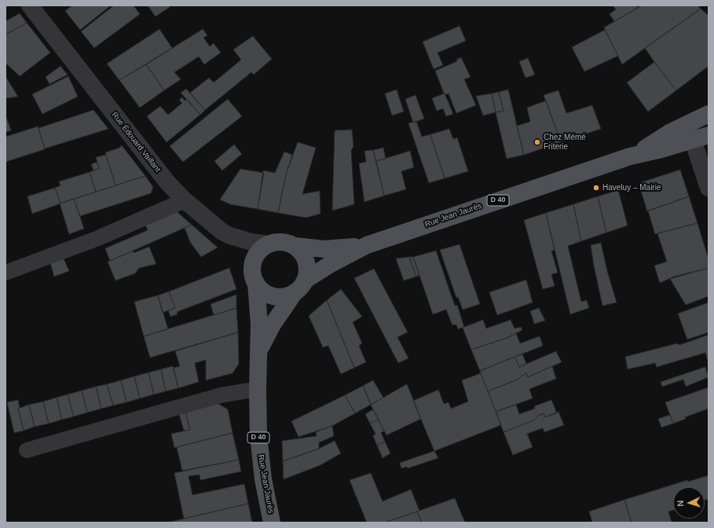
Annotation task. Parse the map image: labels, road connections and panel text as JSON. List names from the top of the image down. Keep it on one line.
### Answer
{"streets":{"main road":["D 40","Rue Jean Jaurès"],"street":["Rue Édouard Vaillant"]},"crossings":[["Rue Édouard Vaillant","Rue Jean Jaurès"]],"places":["Chez Mémé Friterie","Haveluy – Mairie"],"north":"left"}
